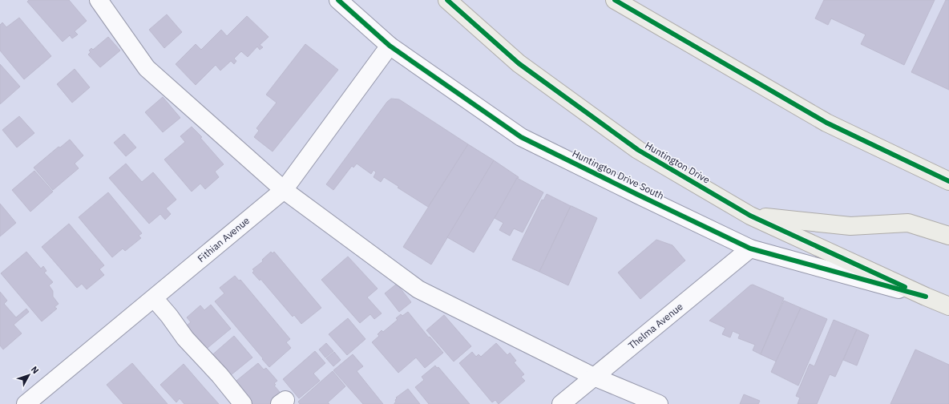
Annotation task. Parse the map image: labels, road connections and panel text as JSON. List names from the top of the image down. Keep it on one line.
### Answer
{"streets":{"main road":["Huntington Drive"],"street":["Huntington Drive South","Fithian Avenue","Thelma Avenue"]},"crossings":[["Huntington Drive","Huntington Drive South"],["Huntington Drive South","Fithian Avenue"],["Huntington Drive South","Thelma Avenue"]],"north":"top right"}
